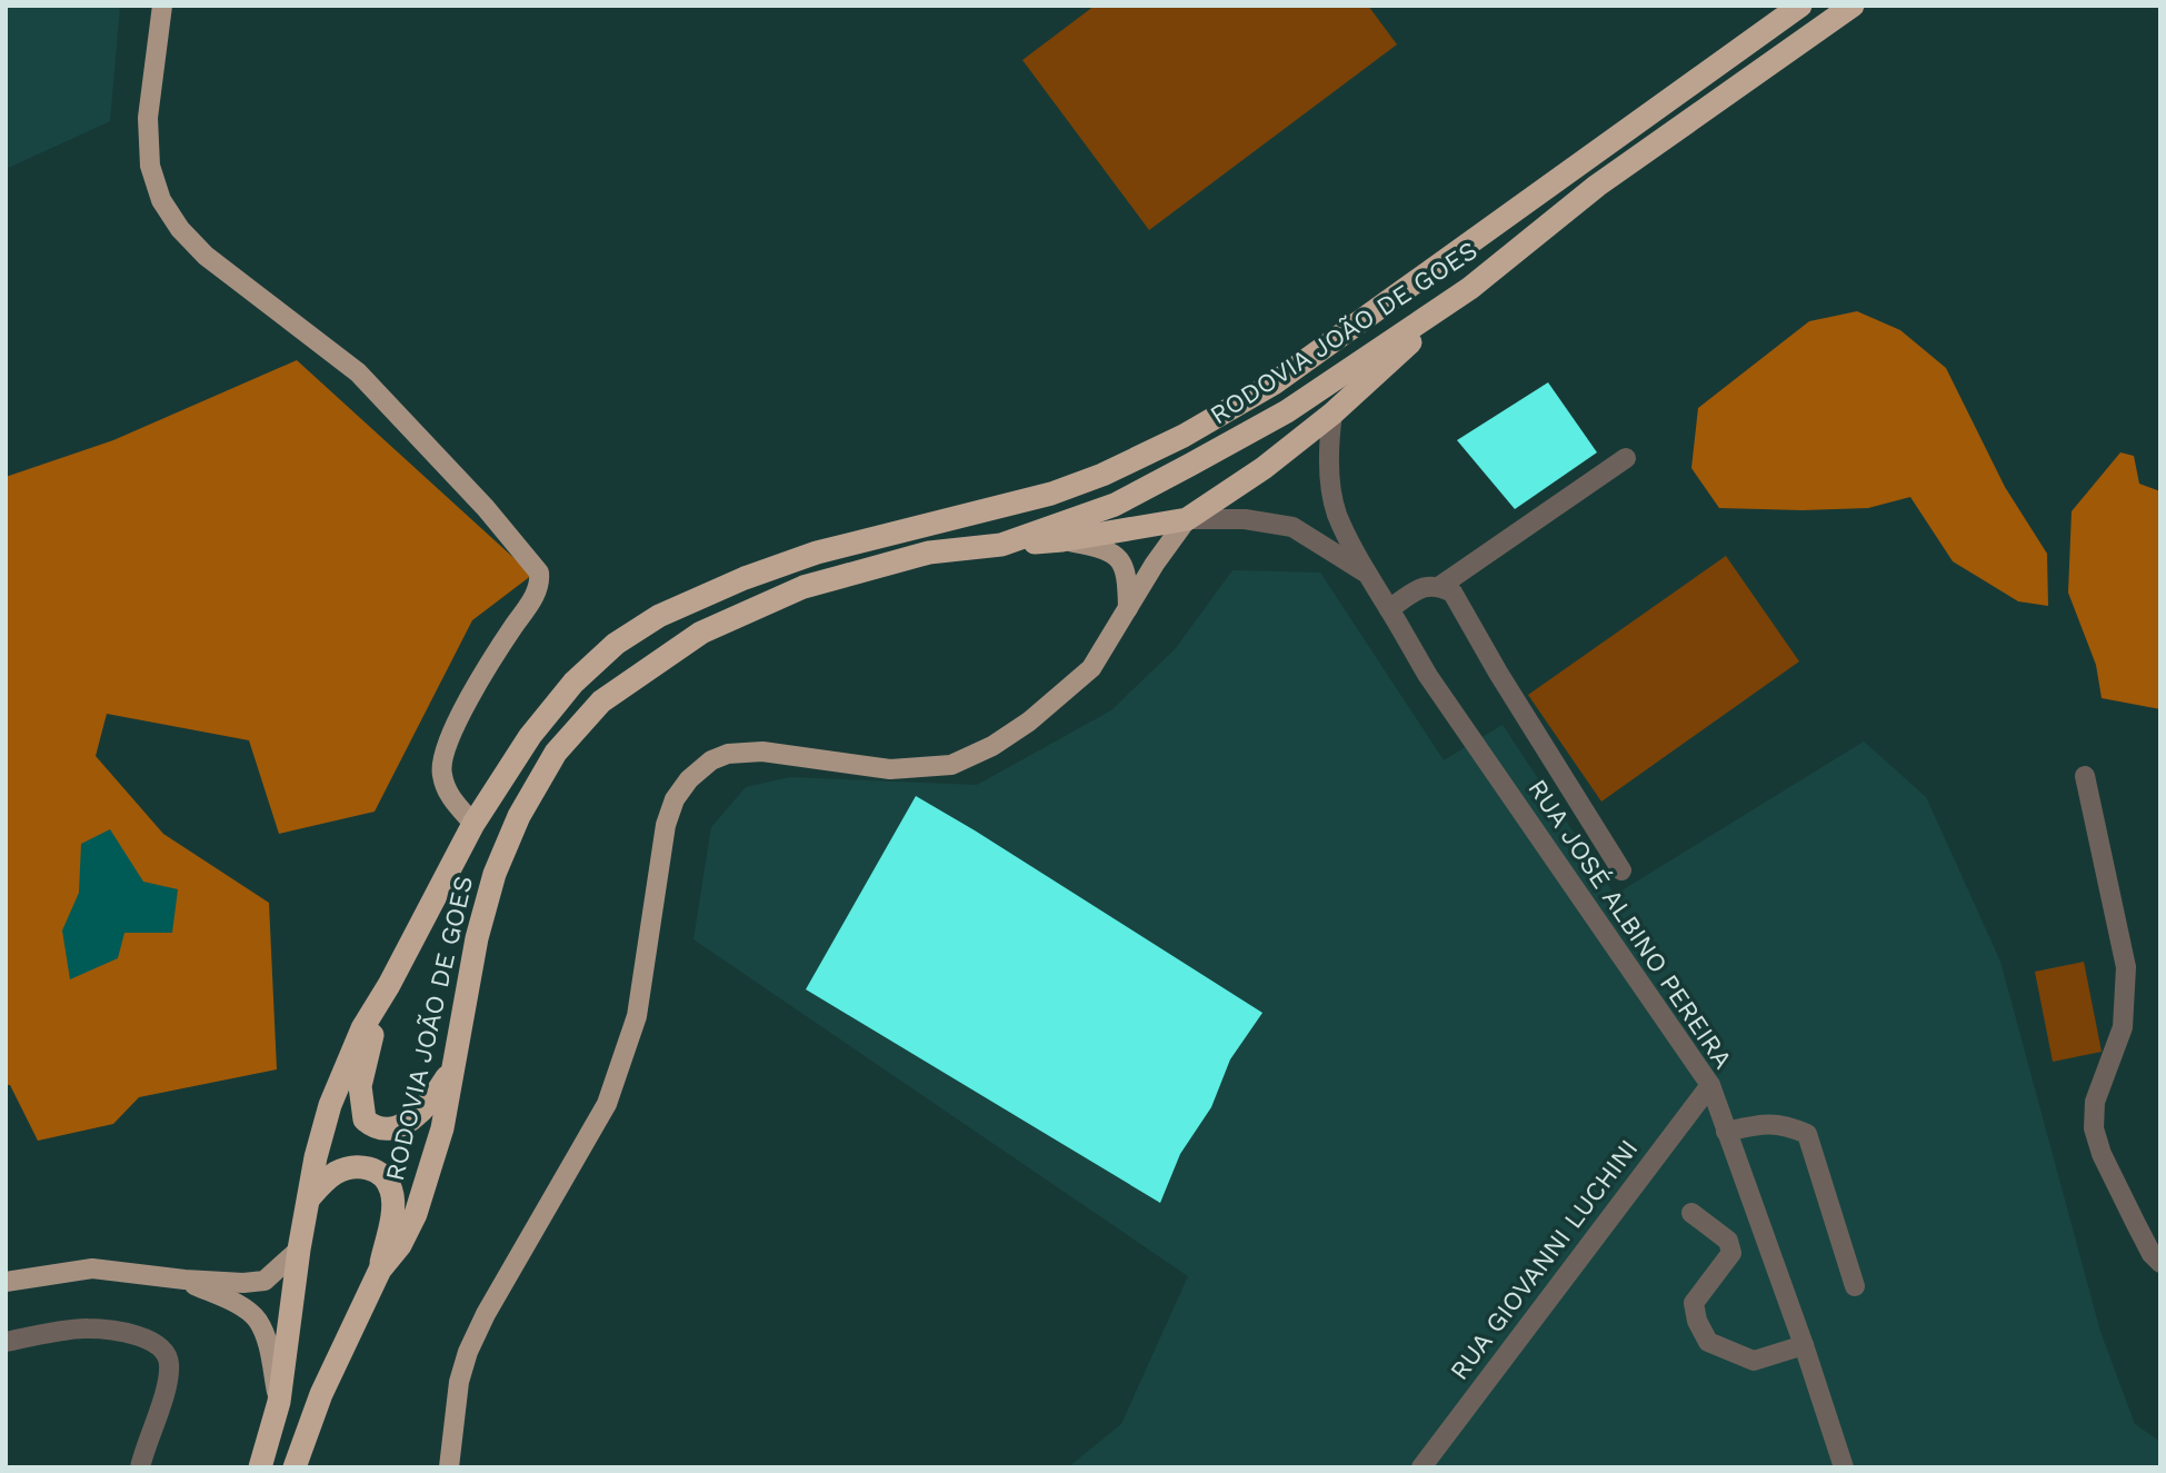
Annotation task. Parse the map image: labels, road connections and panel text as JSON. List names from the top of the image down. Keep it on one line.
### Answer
{"streets":{"highway":["RODOVIA JOÃO DE GOES"],"street":["RUA JOSÉ ALBINO PEREIRA","RUA GIOVANNI LUCHINI"]},"crossings":[["RUA JOSÉ ALBINO PEREIRA","RUA GIOVANNI LUCHINI"]]}
